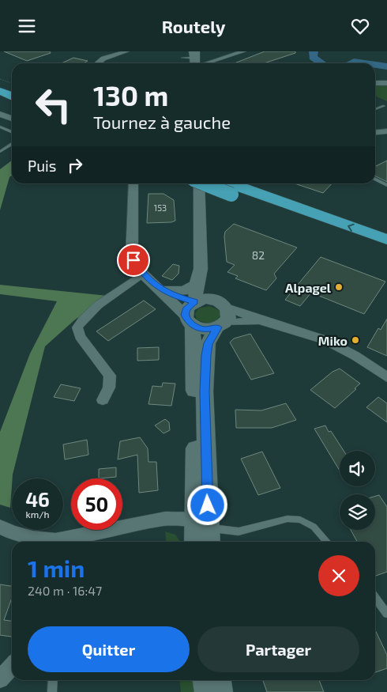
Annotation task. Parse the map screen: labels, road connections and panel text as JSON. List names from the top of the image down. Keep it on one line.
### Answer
{"places":["Alpagel","Miko"],"house_numbers":["153","82"],"page":{"header":"Routely","turn":["130 m","Tournez à gauche"],"then":"Puis","speed":"46 km/h","limit":"50","heading":["1 min","240 m · 16:47"],"buttons":["Quitter","Partager"]}}
